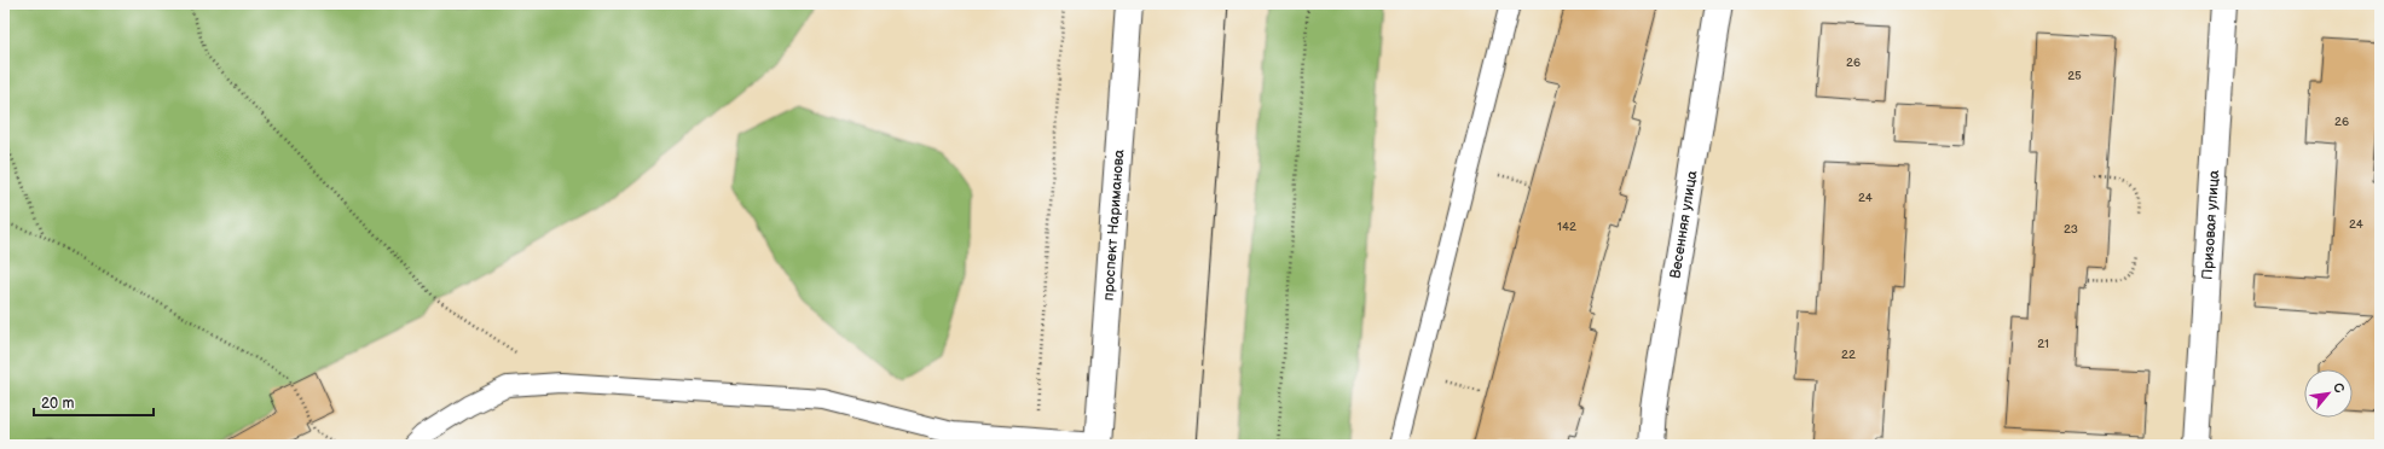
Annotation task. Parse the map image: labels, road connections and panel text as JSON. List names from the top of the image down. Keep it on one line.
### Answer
{"streets":{"street":["проспект Нариманова","Весенняя улица","Призовая улица"]},"house_numbers":["26","25","26","24","24","142","23","21","22"],"scale_bar":"20 m","north":"top right"}
